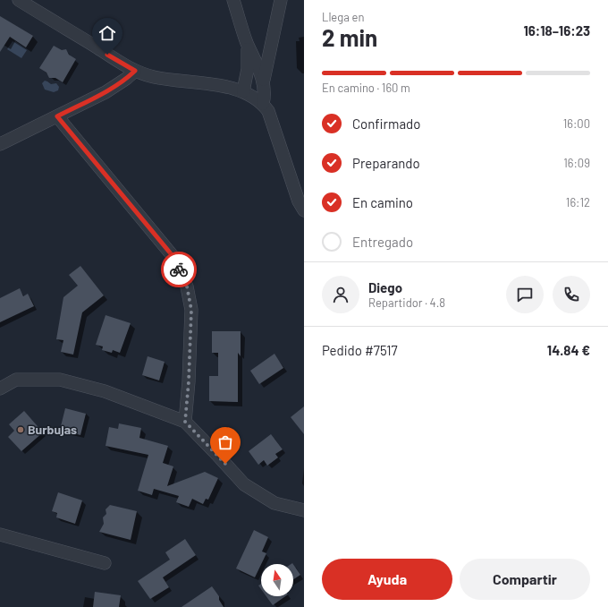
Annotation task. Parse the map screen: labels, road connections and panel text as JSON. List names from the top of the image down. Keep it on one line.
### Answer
{"places":["Burbujas"],"north":"top","page":{"heading":["2 min","Llega en","16:18–16:23"],"panel":["Diego","Repartidor · 4.8","Pedido #7517","14.84 €"],"bar":"En camino · 160 m","list":[["Confirmado","16:00"],["Preparando","16:09"],["En camino","16:12"],"Entregado"],"buttons":["Ayuda","Compartir"]}}
